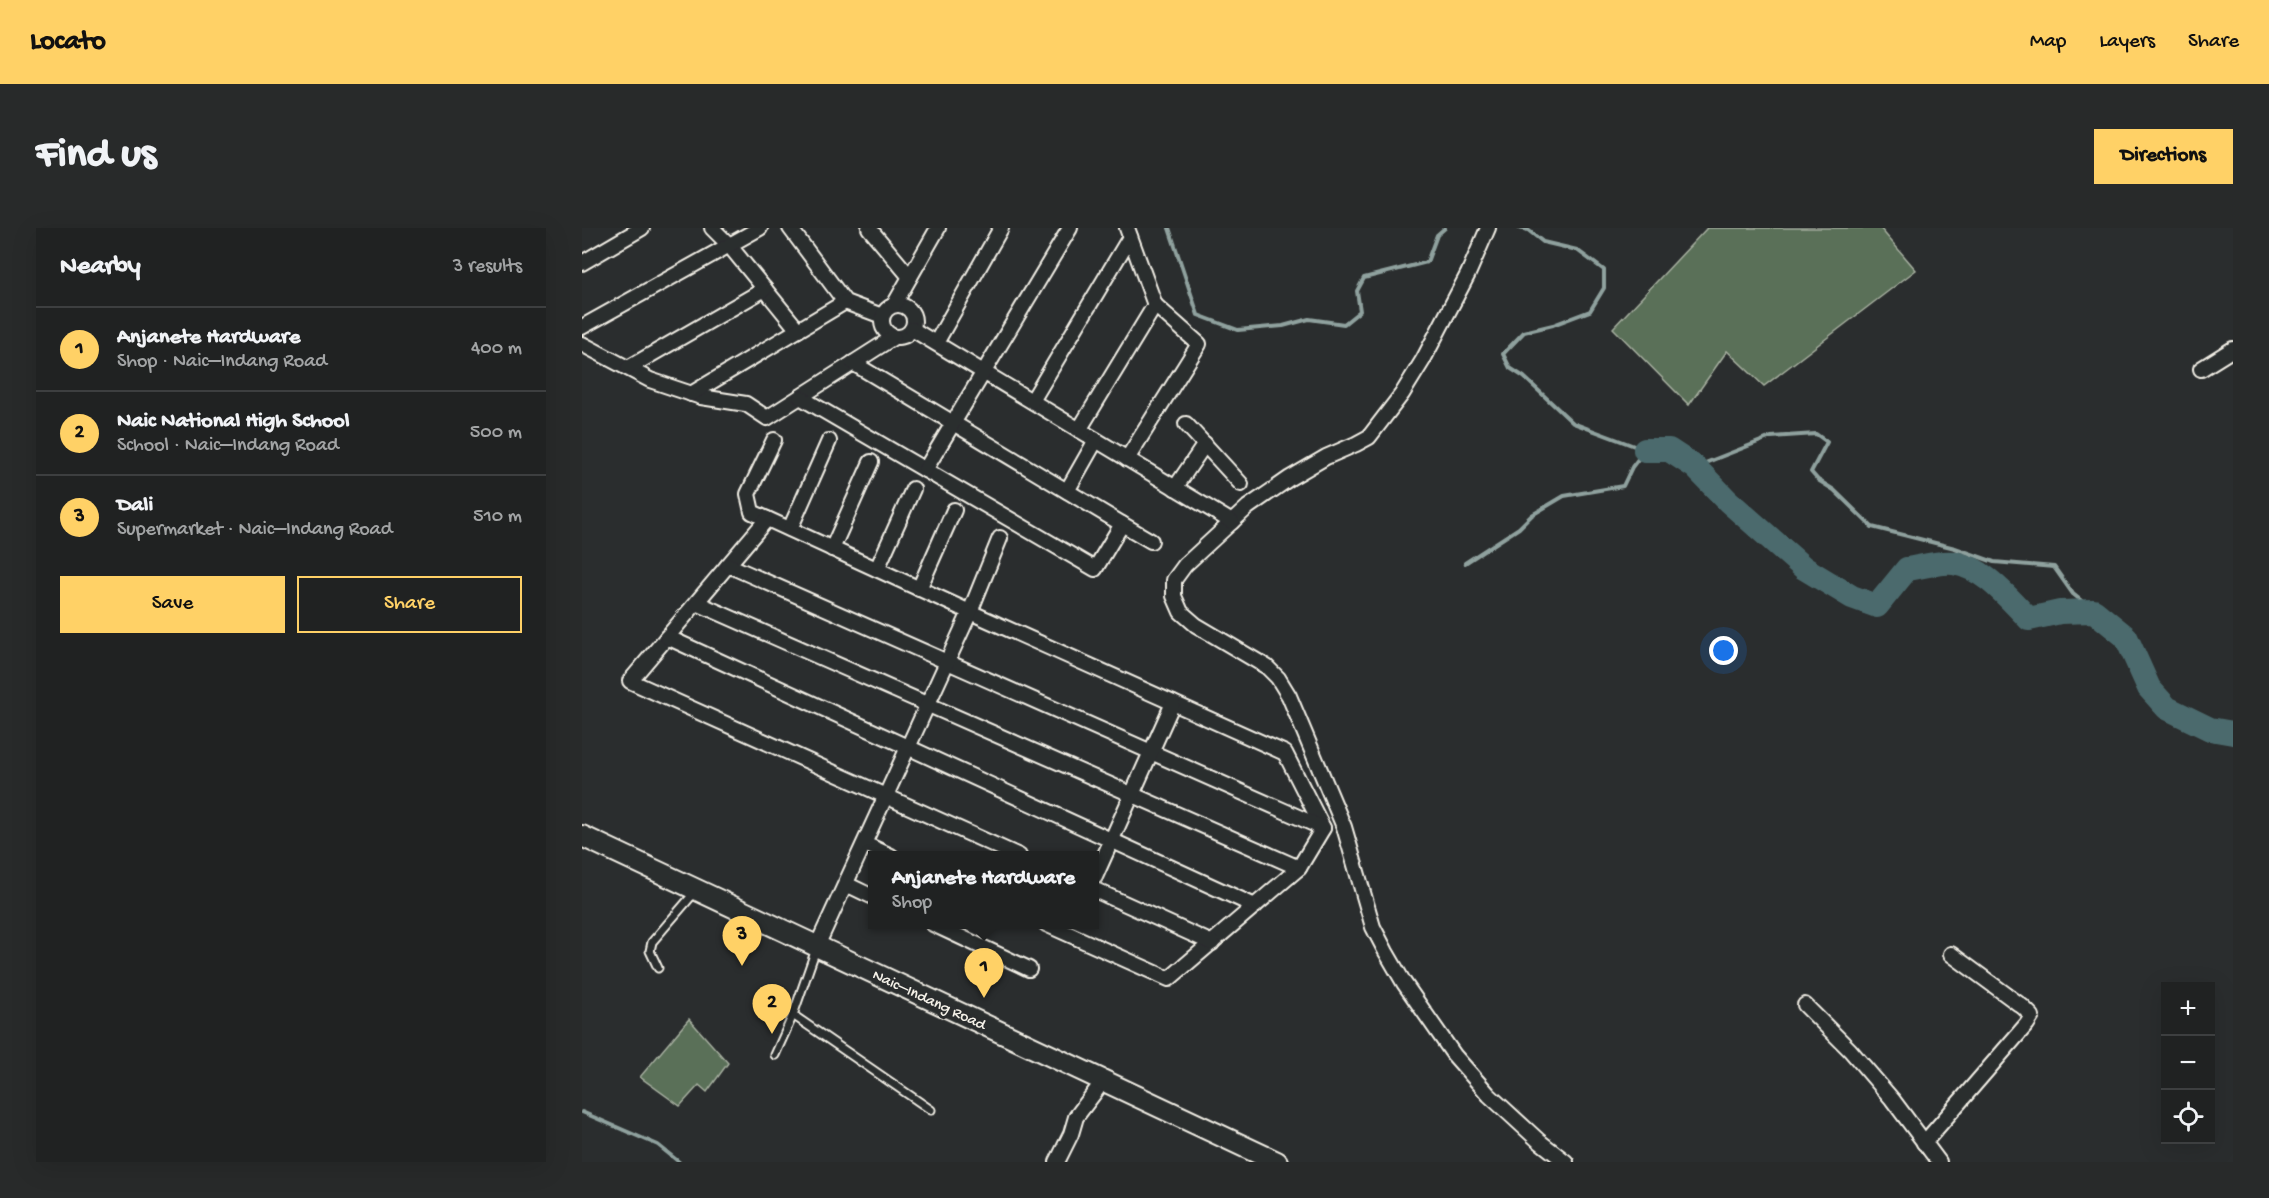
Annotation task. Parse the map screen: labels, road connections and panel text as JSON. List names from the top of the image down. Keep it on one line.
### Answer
{"streets":{"main road":["Naic–Indang Road"]},"page":{"header":"Locato","nav":["Map","Layers","Share"],"buttons":["Directions",["Save","Share"]],"title":"Find us","heading":["Nearby","3 results"],"list":[{"mark":"1","name":"Anjanete Hardware","note":"Shop · Naic–Indang Road","value":"400 m"},{"mark":"2","name":"Naic National High School","note":"School · Naic–Indang Road","value":"500 m"},{"mark":"3","name":"Dali","note":"Supermarket · Naic–Indang Road","value":"510 m"}],"popup":["Anjanete Hardware","Shop"],"pins":["3","1","2"],"map_buttons":["+","−"]}}
